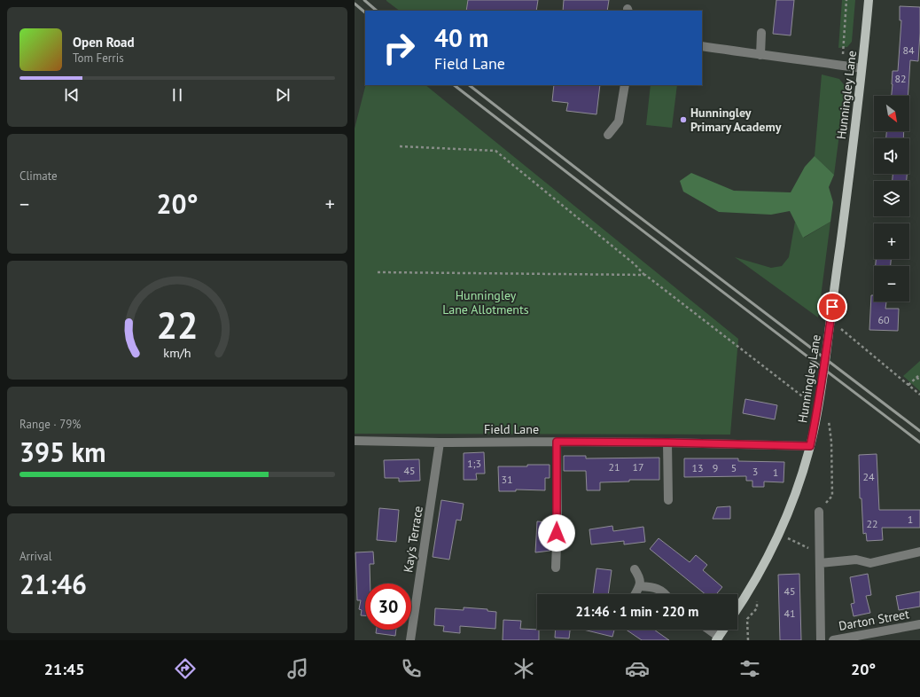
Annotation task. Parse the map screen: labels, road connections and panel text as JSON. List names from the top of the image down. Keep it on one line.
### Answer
{"streets":{"main road":["Hunningley Lane"],"street":["Field Lane","Kay's Terrace","Darton Street"]},"crossings":[["Hunningley Lane","Field Lane"],["Field Lane","Kay's Terrace"]],"parks":["Hunningley Lane Allotments"],"places":["Hunningley Primary Academy"],"house_numbers":["84","82","60","1;3","21","17","13","9","5","45","3","1","24","31","1","22","45","41"],"north":"bottom right","page":{"turn":["40 m","Field Lane"],"song":["Open Road","Tom Ferris"],"map_buttons":["+","−"],"tile":["Climate",["Range · 79%","395 km"],["Arrival","21:46"]],"heat":["−","20°","+"],"limit":"30","trip":"21:46 · 1 min · 220 m","tabs":["21:45","20°"],"gauge":["22","km/h"]}}
